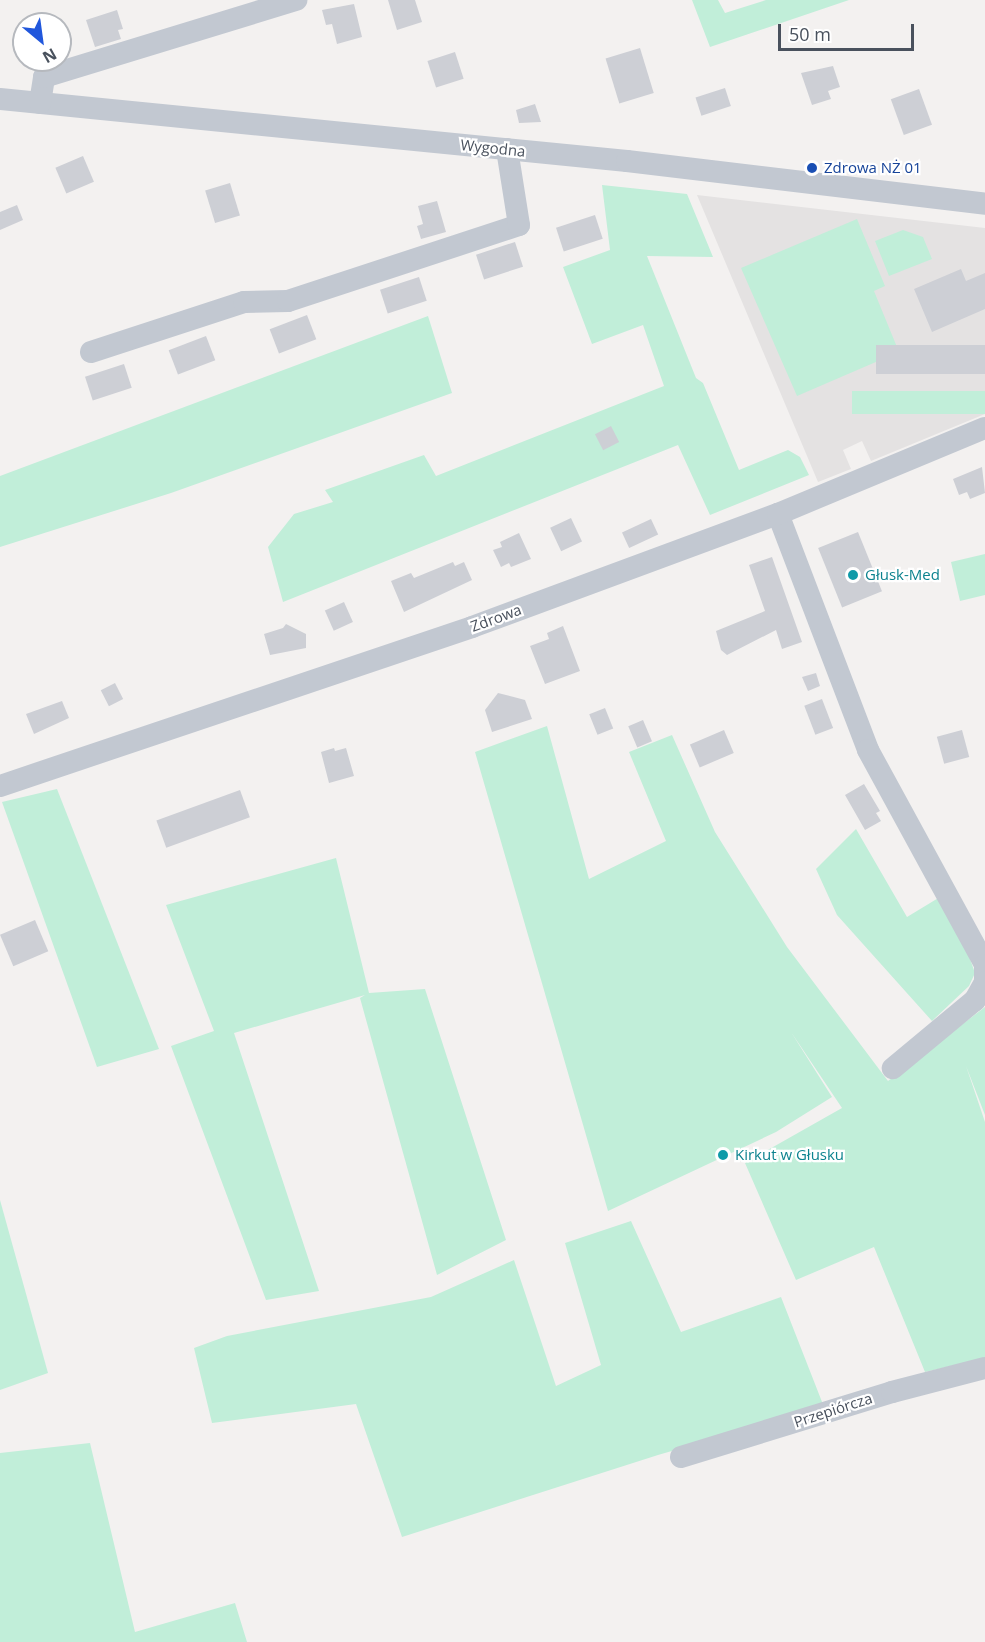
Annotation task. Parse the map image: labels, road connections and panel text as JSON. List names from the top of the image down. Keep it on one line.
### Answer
{"streets":{"street":["Wygodna","Zdrowa","Przepiórcza"]},"places":["Zdrowa NŻ 01","Głusk-Med","Kirkut w Głusku"],"scale_bar":"50 m","north":"bottom right"}
